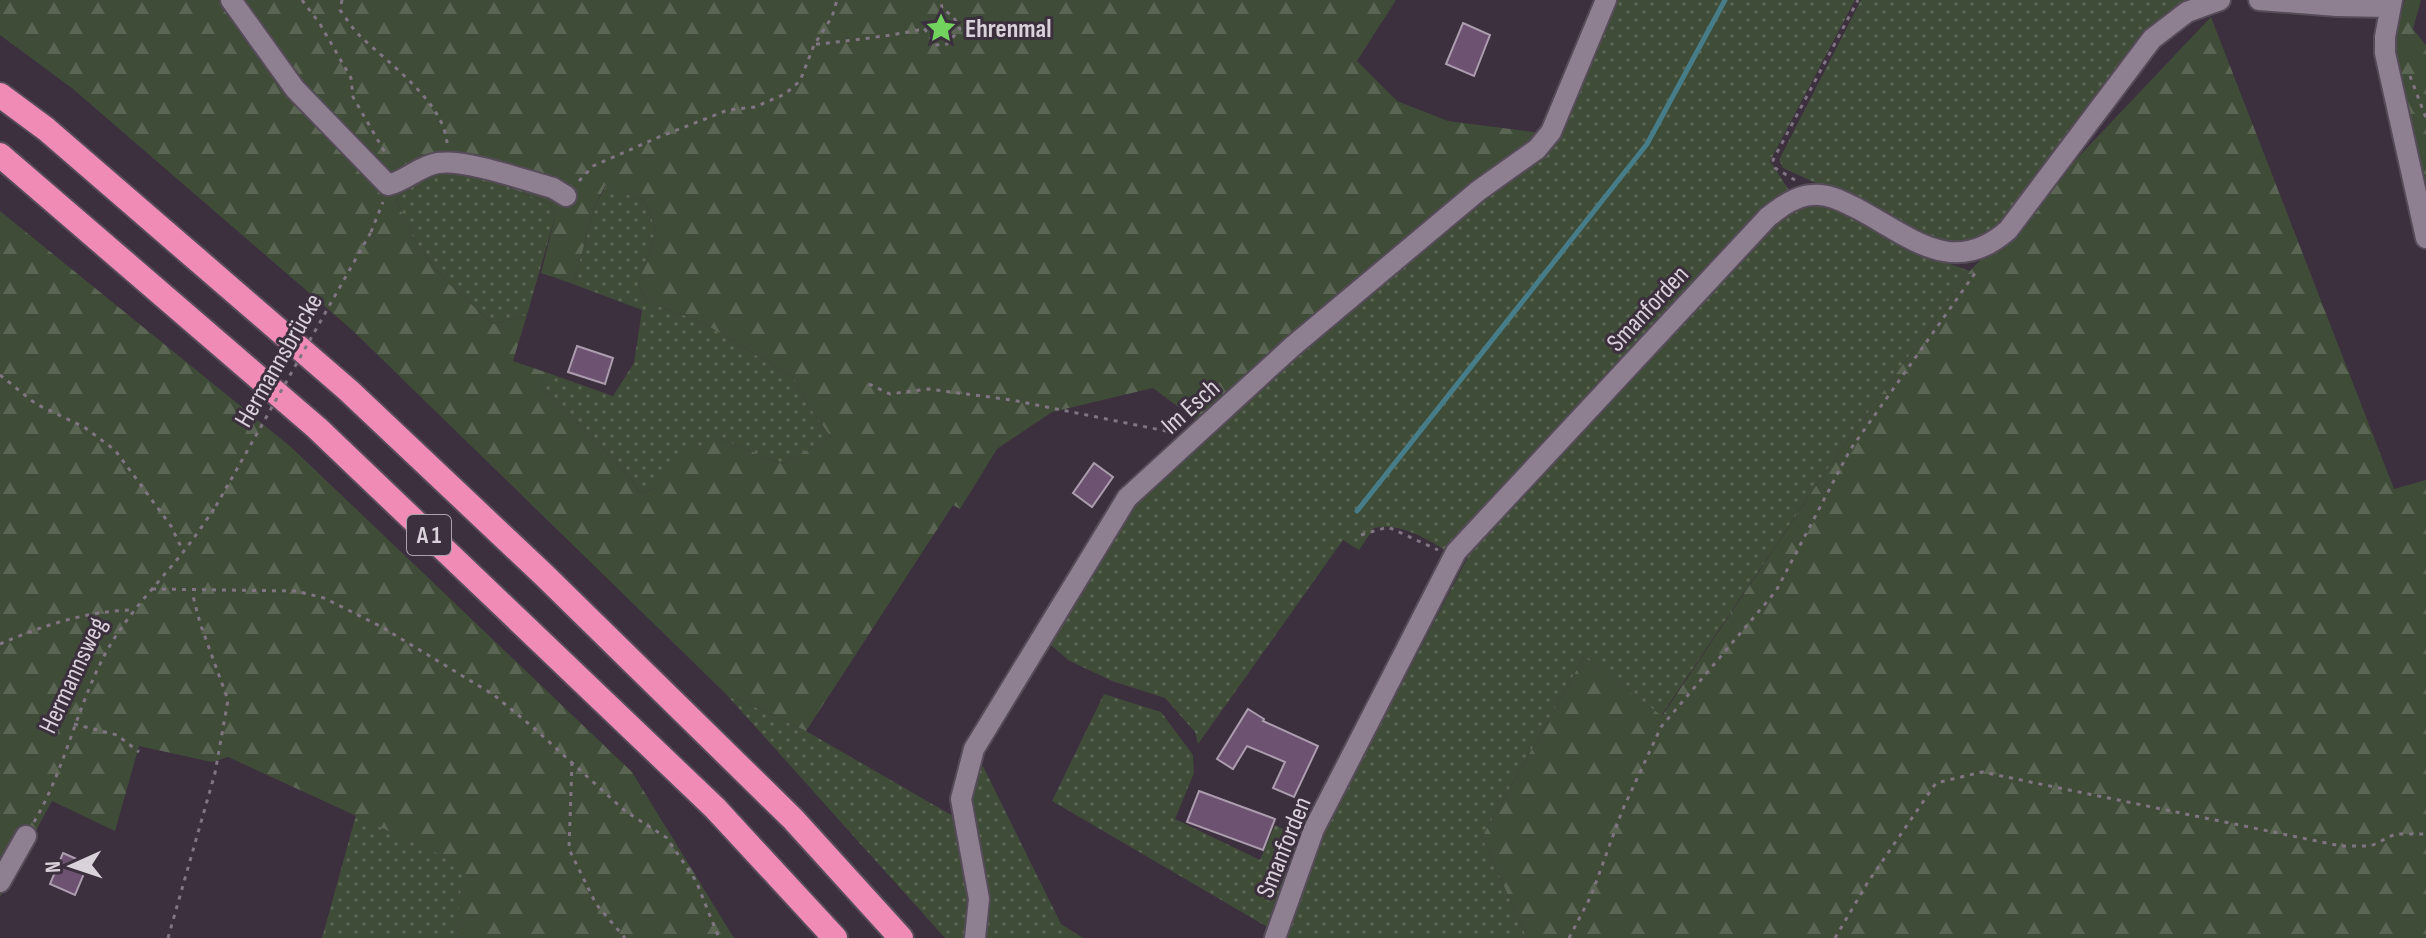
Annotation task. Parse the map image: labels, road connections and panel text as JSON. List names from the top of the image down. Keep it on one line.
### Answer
{"streets":{"highway":["A 1"],"street":["Smanforden","Im Esch"],"path":["Hermannsbrücke","Hermannsweg"]},"crossings":[["Hermannsbrücke","Hermannsweg"]],"places":{"place":["Ehrenmal"]},"north":"left"}
